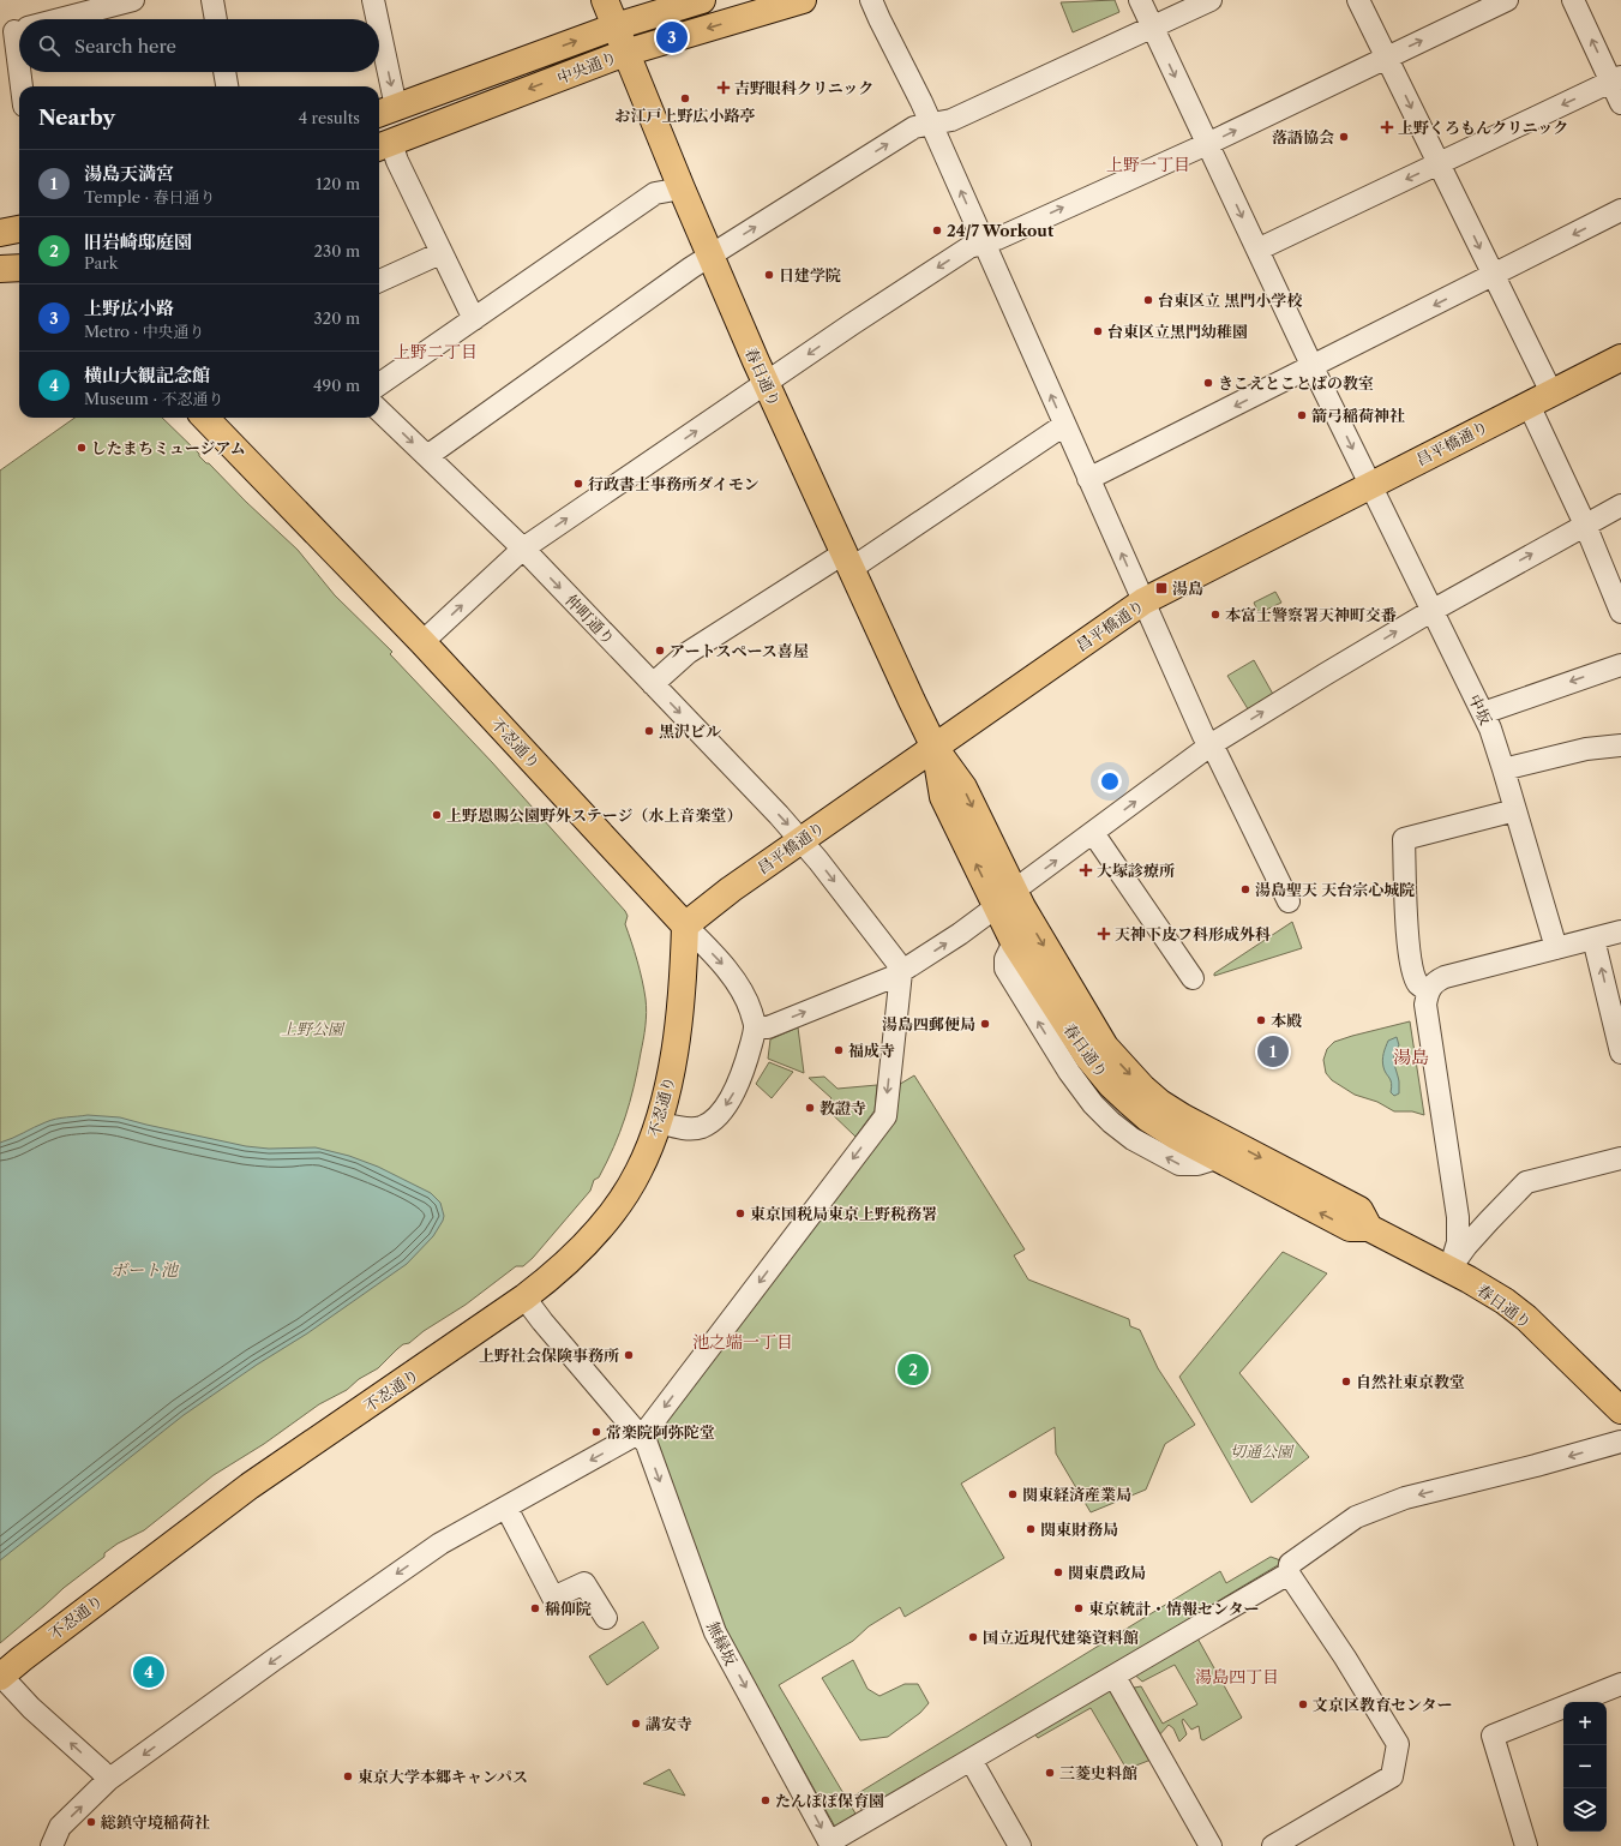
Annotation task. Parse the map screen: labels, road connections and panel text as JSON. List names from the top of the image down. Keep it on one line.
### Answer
{"streets":{"main road":["中央通り","春日通り","昌平橋通り","不忍通り"],"street":["仲町通り","中坂","無縁坂"]},"crossings":[["中央通り","春日通り"],["春日通り","昌平橋通り"],["昌平橋通り","仲町通り"],["昌平橋通り","中坂"],["昌平橋通り","不忍通り"],["不忍通り","無縁坂"]],"one_way":["仲町通り","中坂","無縁坂"],"districts":["上野一丁目","上野二丁目","湯島","池之端一丁目","湯島四丁目"],"water":["ボート池"],"parks":["上野公園","切通公園"],"places":{"health":["吉野眼科クリニック","上野くろもんクリニック","大塚診療所","天神下皮フ科形成外科"],"other":["お江戸上野広小路亭","落語協会","24/7 Workout","日建学院","台東区立 黒門小学校","台東区立黒門幼稚園","きこえとことばの教室","箭弓稲荷神社","したまちミュージアム","行政書士事務所ダイモン","本富士警察署天神町交番","アートスペース喜屋","黒沢ビル","上野恩賜公園野外ステージ（水上音楽堂）","湯島聖天 天台宗心城院","本殿","湯島四郵便局","福成寺","教證寺","東京国税局東京上野税務署","上野社会保険事務所","自然社東京教堂","常楽院阿弥陀堂","関東経済産業局","関東財務局","関東農政局","稱仰院","東京統計・情報センター","国立近現代建築資料館","文京区教育センター","講安寺","三菱史料館","東京大学本郷キャンパス","たんぽぽ保育園","総鎮守境稲荷社"],"transit":["湯島"]},"page":{"pins":["3","1","2","4"],"search":"Search here","heading":["Nearby","4 results"],"list":[{"mark":"1","name":"湯島天満宮","note":"Temple · 春日通り","value":"120 m"},{"mark":"2","name":"旧岩崎邸庭園","note":"Park","value":"230 m"},{"mark":"3","name":"上野広小路","note":"Metro · 中央通り","value":"320 m"},{"mark":"4","name":"横山大観記念館","note":"Museum · 不忍通り","value":"490 m"}],"map_buttons":["+","−"]}}
